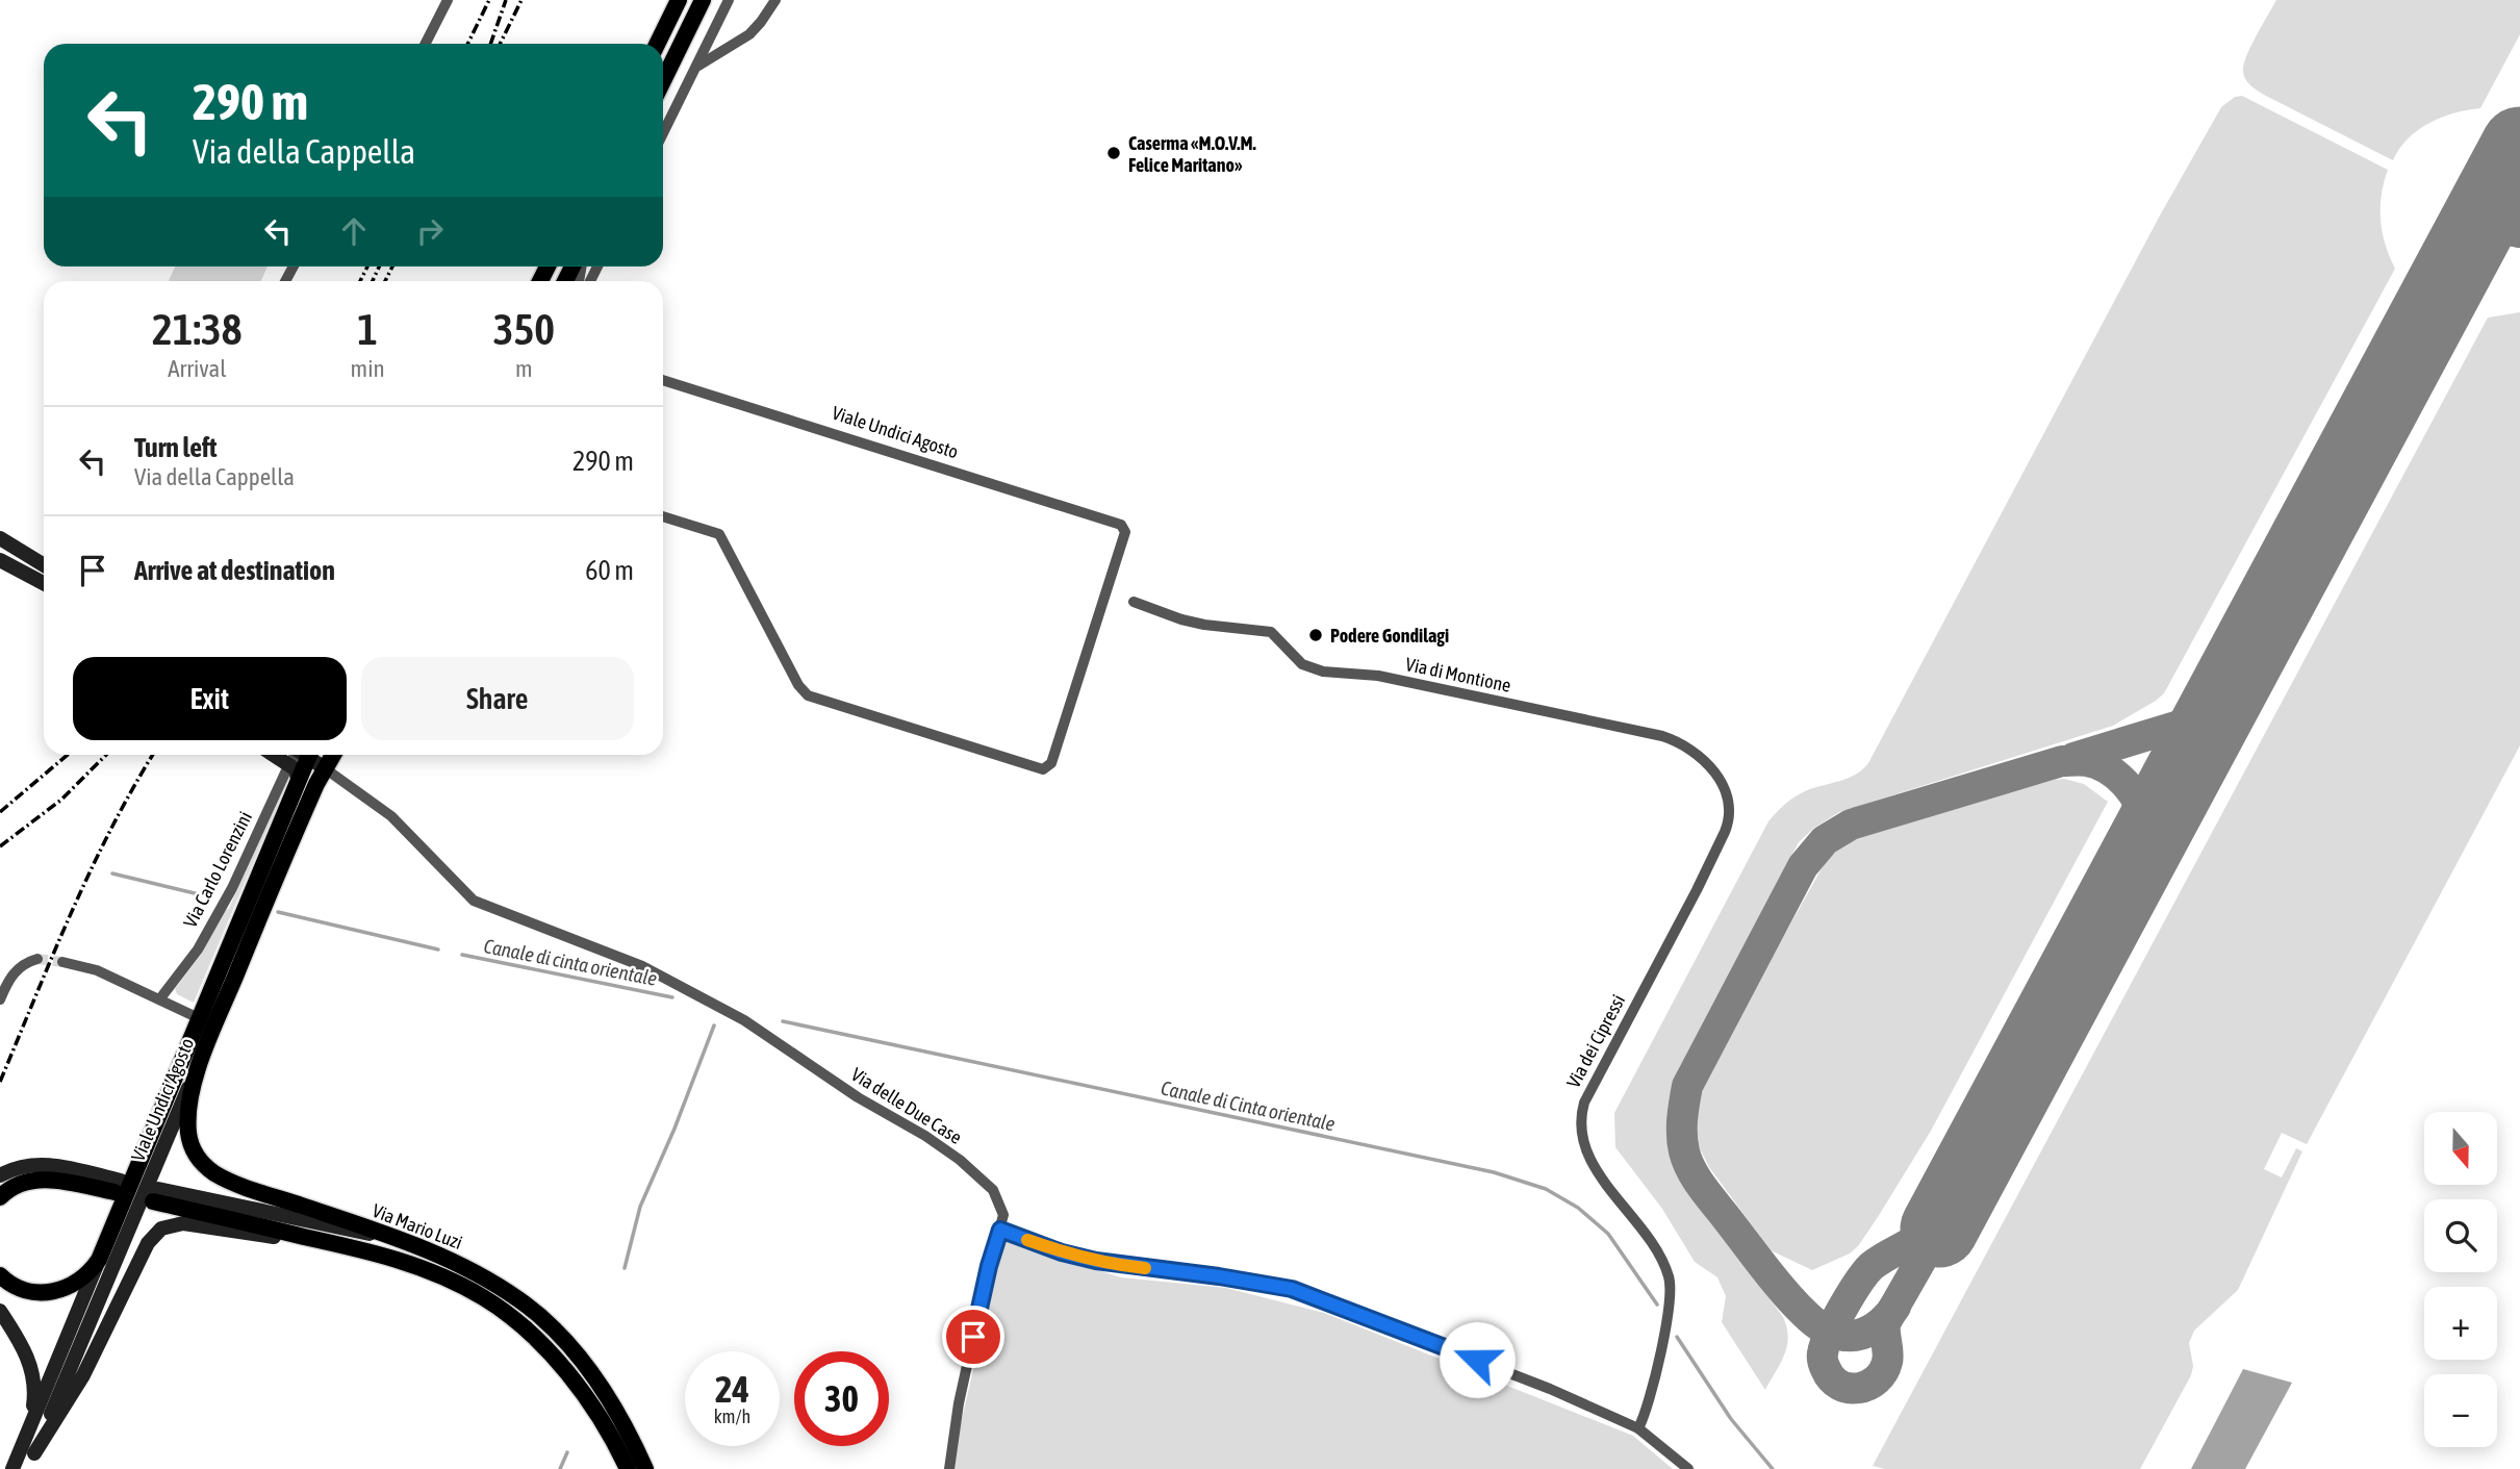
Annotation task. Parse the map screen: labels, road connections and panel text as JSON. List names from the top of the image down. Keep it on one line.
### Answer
{"streets":{"main road":["Viale Undici Agosto","Via Mario Luzi"],"street":["Via di Montione","Via Carlo Lorenzini","Via dei Cipressi","Via delle Due Case"]},"crossings":[["Viale Undici Agosto","Via Carlo Lorenzini"],["Viale Undici Agosto","Via delle Due Case"],["Viale Undici Agosto","Via Mario Luzi"],["Via di Montione","Via dei Cipressi"]],"water":["Canale di cinta orientale","Canale di Cinta orientale"],"places":["Caserma «M.O.V.M. Felice Maritano»","Podere Gondilagi"],"north":"bottom","page":{"turn":["290 m","Via della Cappella"],"eta":["21:38","Arrival","1","min","350","m"],"list":[{"name":"Turn left","note":"Via della Cappella","value":"290 m"},{"name":"Arrive at destination","value":"60 m"}],"buttons":["Exit","Share"],"map_buttons":["+","−"],"speed":"24 km/h","limit":"30"}}
